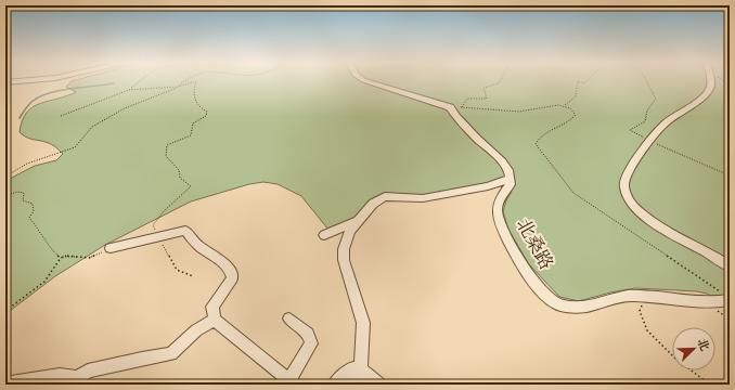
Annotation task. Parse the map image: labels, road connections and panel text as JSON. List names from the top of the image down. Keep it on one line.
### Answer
{"streets":{"street":["北桑路"]},"north":"top right"}
